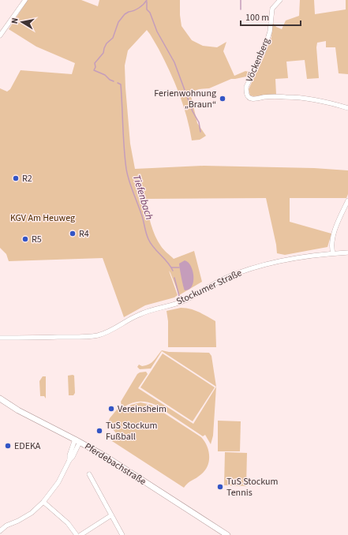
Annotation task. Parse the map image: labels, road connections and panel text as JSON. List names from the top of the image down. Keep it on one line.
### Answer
{"streets":{"main road":["Pferdebachstraße"],"street":["Vöckenberg","Stockumer Straße"]},"water":["Tiefenbach"],"parks":["KGV Am Heuweg"],"places":["Ferienwohnung „Braun“","R2","R4","R5","Vereinsheim","TuS Stockum Fußball","EDEKA","TuS Stockum Tennis"],"scale_bar":"100 m","north":"left"}
